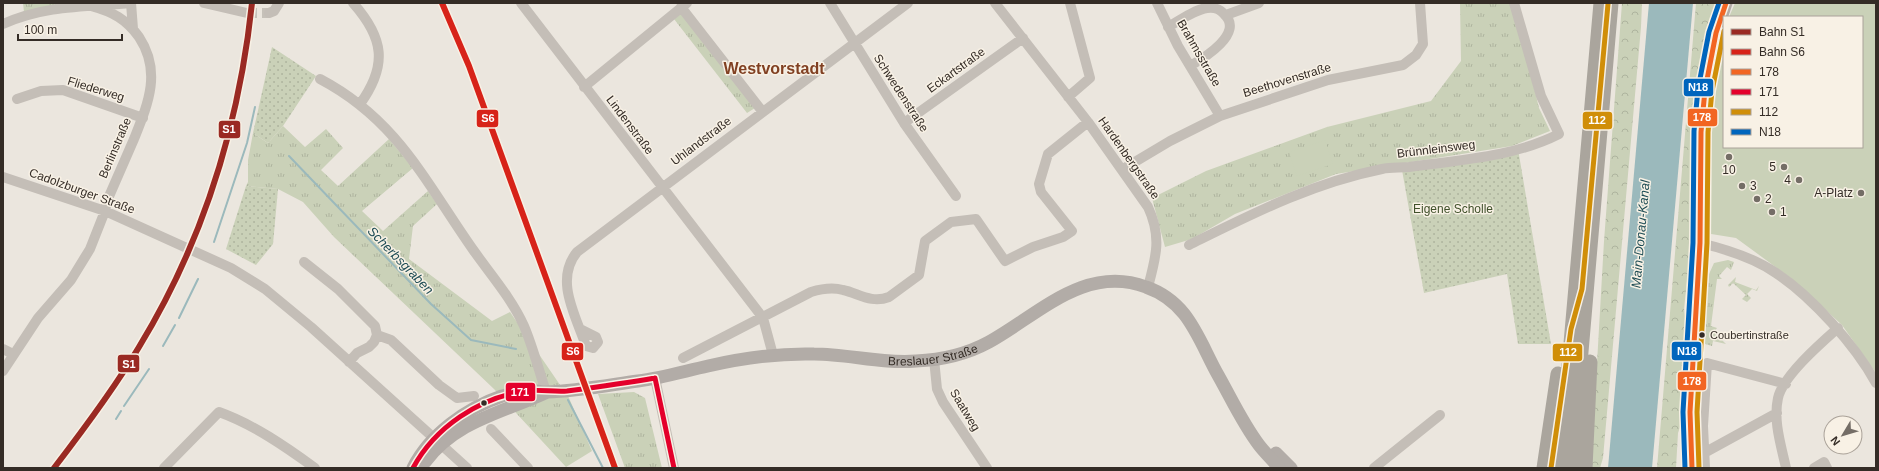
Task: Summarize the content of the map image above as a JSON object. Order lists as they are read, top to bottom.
{
  "streets": {
    "main road": ["Breslauer Straße"],
    "street": [
      "Brahmsstraße",
      "Eckartstraße",
      "Beethovenstraße",
      "Fliederweg",
      "Schwedenstraße",
      "Lindenstraße",
      "Uhlandstraße",
      "Berlinstraße",
      "Brünnleinsweg",
      "Hardenbergstraße",
      "Cadolzburger Straße",
      "Saatweg"
    ]
  },
  "crossings": [
    ["Brahmsstraße", "Beethovenstraße"],
    ["Eckartstraße", "Schwedenstraße"],
    ["Eckartstraße", "Hardenbergstraße"],
    ["Beethovenstraße", "Hardenbergstraße"],
    ["Fliederweg", "Berlinstraße"],
    ["Schwedenstraße", "Uhlandstraße"],
    ["Lindenstraße", "Uhlandstraße"],
    ["Lindenstraße", "Breslauer Straße"],
    ["Berlinstraße", "Cadolzburger Straße"],
    ["Hardenbergstraße", "Breslauer Straße"],
    ["Cadolzburger Straße", "Breslauer Straße"],
    ["Breslauer Straße", "Saatweg"]
  ],
  "districts": ["Westvorstadt"],
  "water": ["Main-Donau-Kanal", "Scherbsgraben"],
  "parks": ["Eigene Scholle"],
  "places": [
    "10",
    "5",
    "4",
    "3",
    "A-Platz",
    "2",
    "1",
    "Coubertinstraße"
  ],
  "lines": [
    "rail line S1",
    "rail line S6",
    "transit line 178",
    "transit line N18",
    "transit line 112",
    "transit line 171"
  ],
  "legend": [
    "Bahn S1",
    "Bahn S6",
    "178",
    "171",
    "112",
    "N18"
  ],
  "scale_bar": "100 m",
  "north": "bottom left"
}
